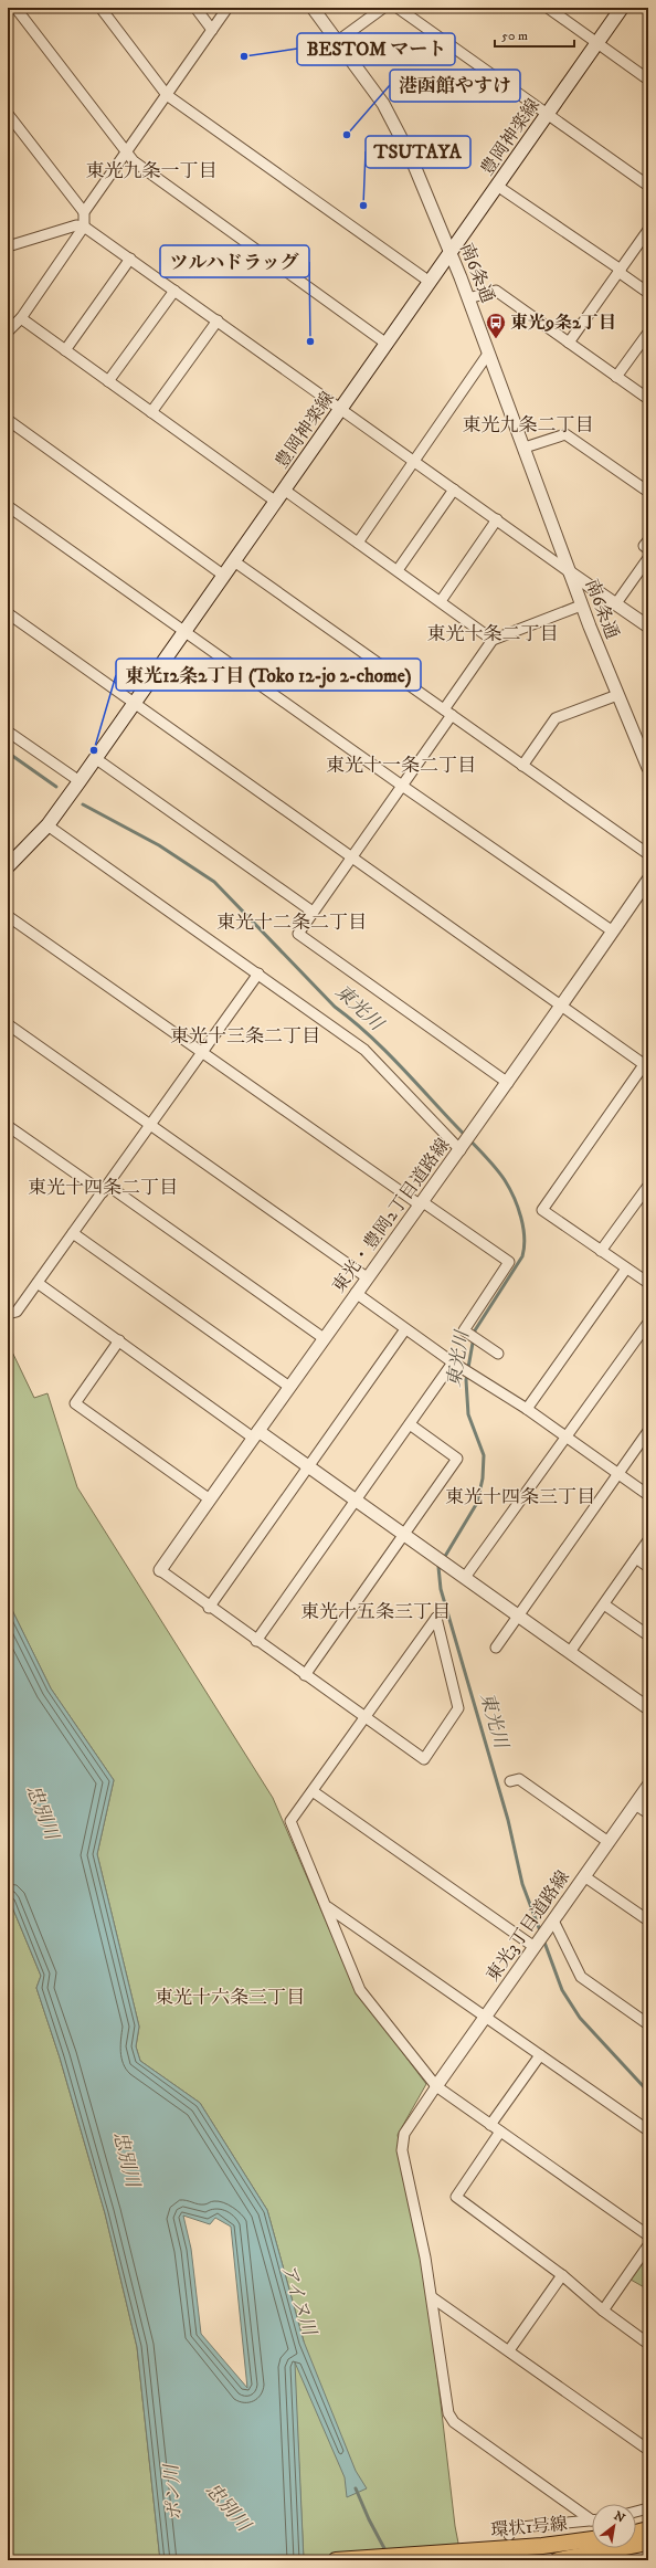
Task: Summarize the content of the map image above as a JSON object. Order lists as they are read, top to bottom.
{
  "streets": {
    "main road": ["豊岡神楽線", "環状1号線"],
    "street": ["南6条通", "東光・豊岡2丁目道路線", "東光3丁目道路線"]
  },
  "crossings": [
    ["豊岡神楽線", "南6条通"]
  ],
  "districts": [
    "東光九条一丁目",
    "東光九条二丁目",
    "東光十条二丁目",
    "東光十一条二丁目",
    "東光十二条二丁目",
    "東光十三条二丁目",
    "東光十四条二丁目",
    "東光十四条三丁目",
    "東光十五条三丁目",
    "東光十六条三丁目"
  ],
  "water": [
    "東光川",
    "忠別川",
    "アイヌ川",
    "ポン川"
  ],
  "places": {
    "other": [
      "BESTOM マート",
      "港函館やすけ",
      "TSUTAYA",
      "ツルハドラッグ",
      "東光12条2丁目 (Toko 12-jo 2-chome)"
    ],
    "bus stop": ["東光9条2丁目"]
  },
  "scale_bar": "50 m",
  "north": "top right"
}
